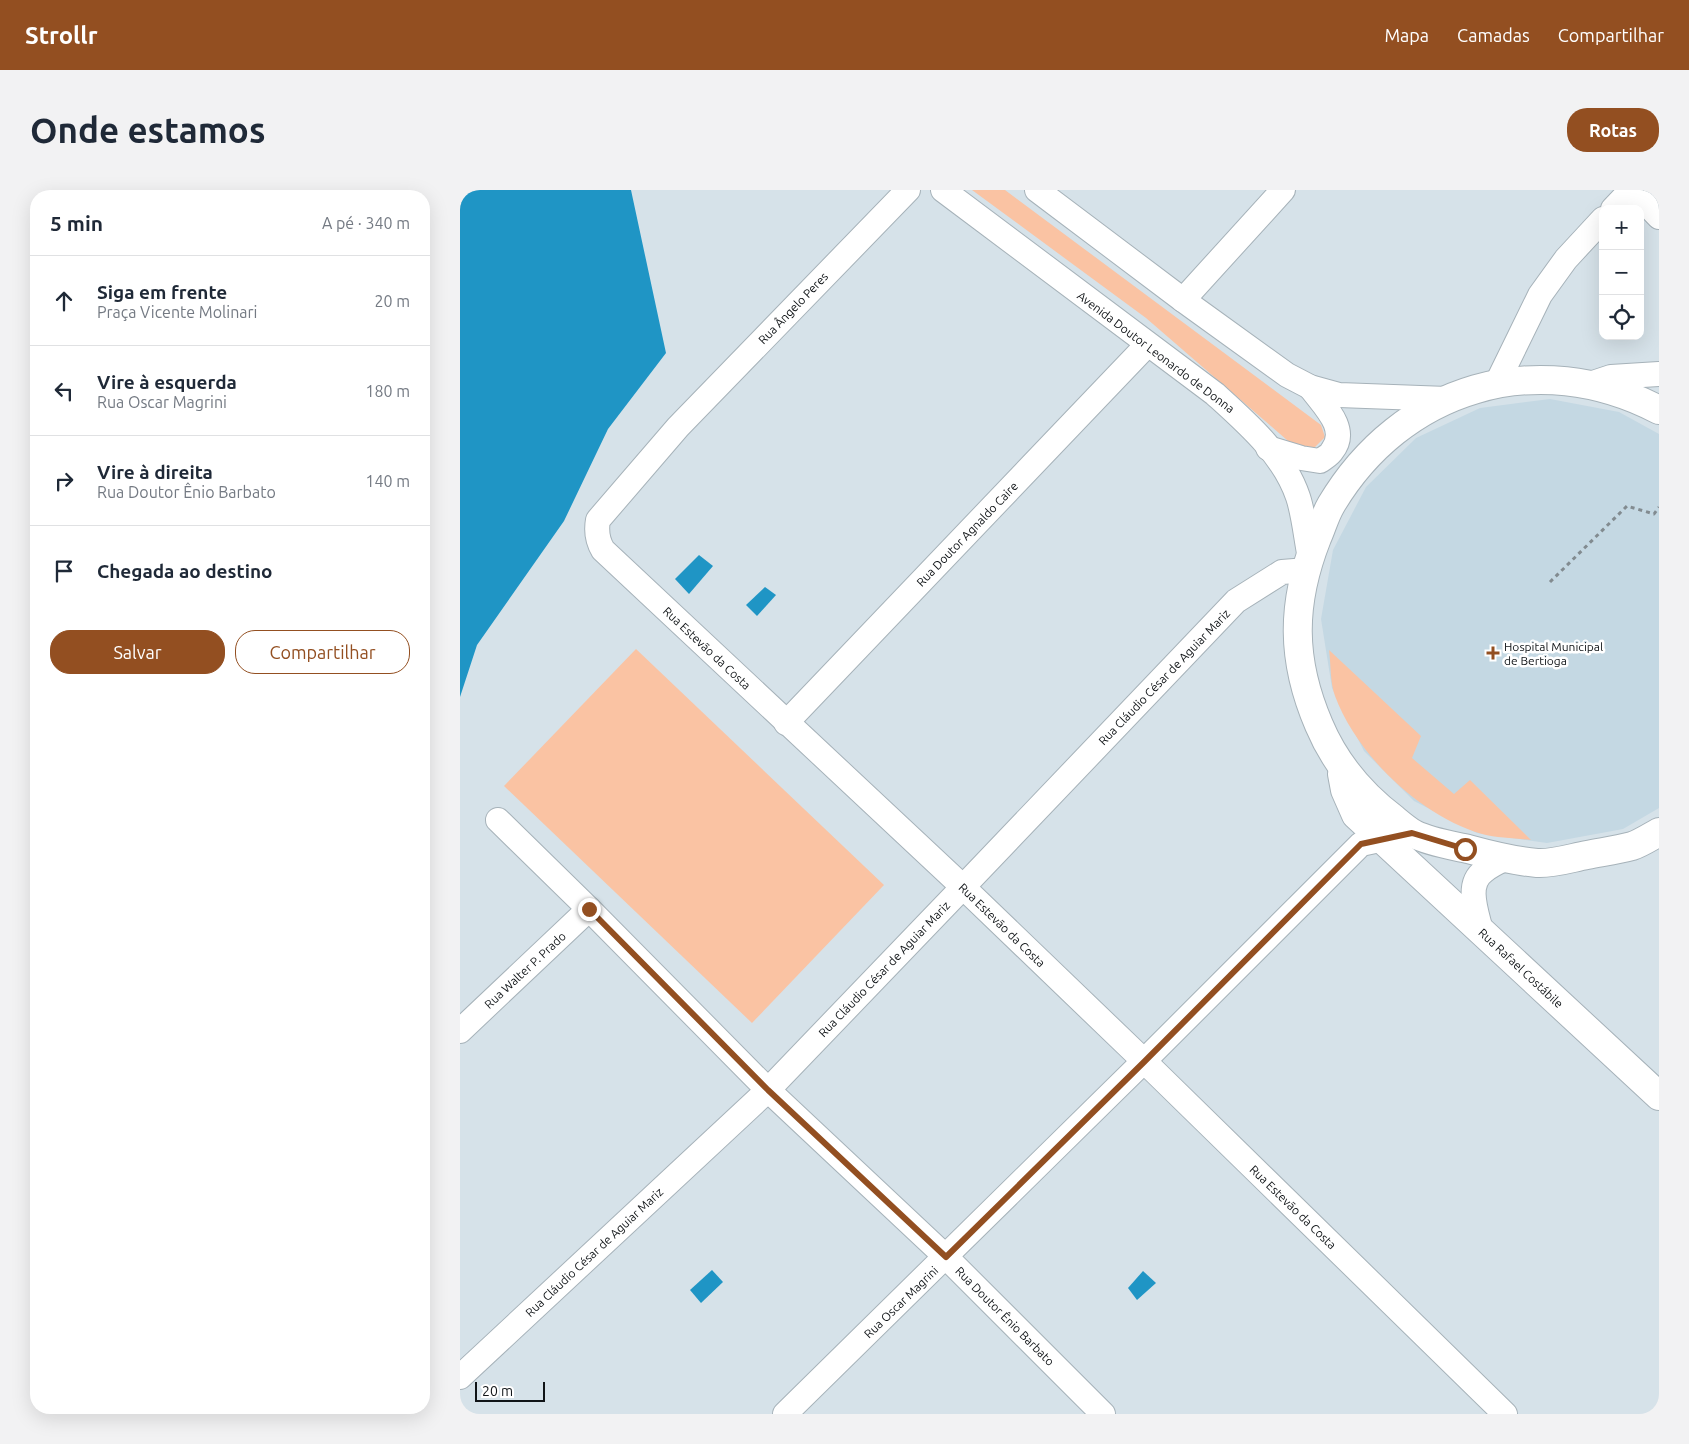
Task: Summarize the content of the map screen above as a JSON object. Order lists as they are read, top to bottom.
{
  "streets": {
    "street": [
      "Rua Ângelo Peres",
      "Avenida Doutor Leonardo de Donna",
      "Rua Doutor Agnaldo Caire",
      "Rua Estevão da Costa",
      "Rua Cláudio César de Aguiar Mariz",
      "Rua Rafael Costábile",
      "Rua Walter P. Prado",
      "Rua Oscar Magrini",
      "Rua Doutor Ênio Barbato"
    ]
  },
  "crossings": [
    ["Rua Ângelo Peres", "Rua Estevão da Costa"],
    ["Avenida Doutor Leonardo de Donna", "Rua Doutor Agnaldo Caire"],
    ["Avenida Doutor Leonardo de Donna", "Rua Cláudio César de Aguiar Mariz"],
    ["Rua Doutor Agnaldo Caire", "Rua Estevão da Costa"],
    ["Rua Estevão da Costa", "Rua Cláudio César de Aguiar Mariz"],
    ["Rua Estevão da Costa", "Rua Oscar Magrini"],
    ["Rua Cláudio César de Aguiar Mariz", "Rua Doutor Ênio Barbato"],
    ["Rua Rafael Costábile", "Rua Oscar Magrini"],
    ["Rua Walter P. Prado", "Rua Doutor Ênio Barbato"],
    ["Rua Oscar Magrini", "Rua Doutor Ênio Barbato"]
  ],
  "places": {
    "health": ["Hospital Municipal de Bertioga"]
  },
  "scale_bar": "20 m",
  "page": {
    "header": "Strollr",
    "nav": ["Mapa", "Camadas", "Compartilhar"],
    "buttons": [
      "Rotas",
      ["Salvar", "Compartilhar"]
    ],
    "title": "Onde estamos",
    "heading": ["5 min", "A pé · 340 m"],
    "map_buttons": ["+", "−"],
    "list": [
      ["Siga em frente", "Praça Vicente Molinari", "20 m"],
      ["Vire à esquerda", "Rua Oscar Magrini", "180 m"],
      ["Vire à direita", "Rua Doutor Ênio Barbato", "140 m"],
      "Chegada ao destino"
    ],
    "scale": "20 m"
  }
}
